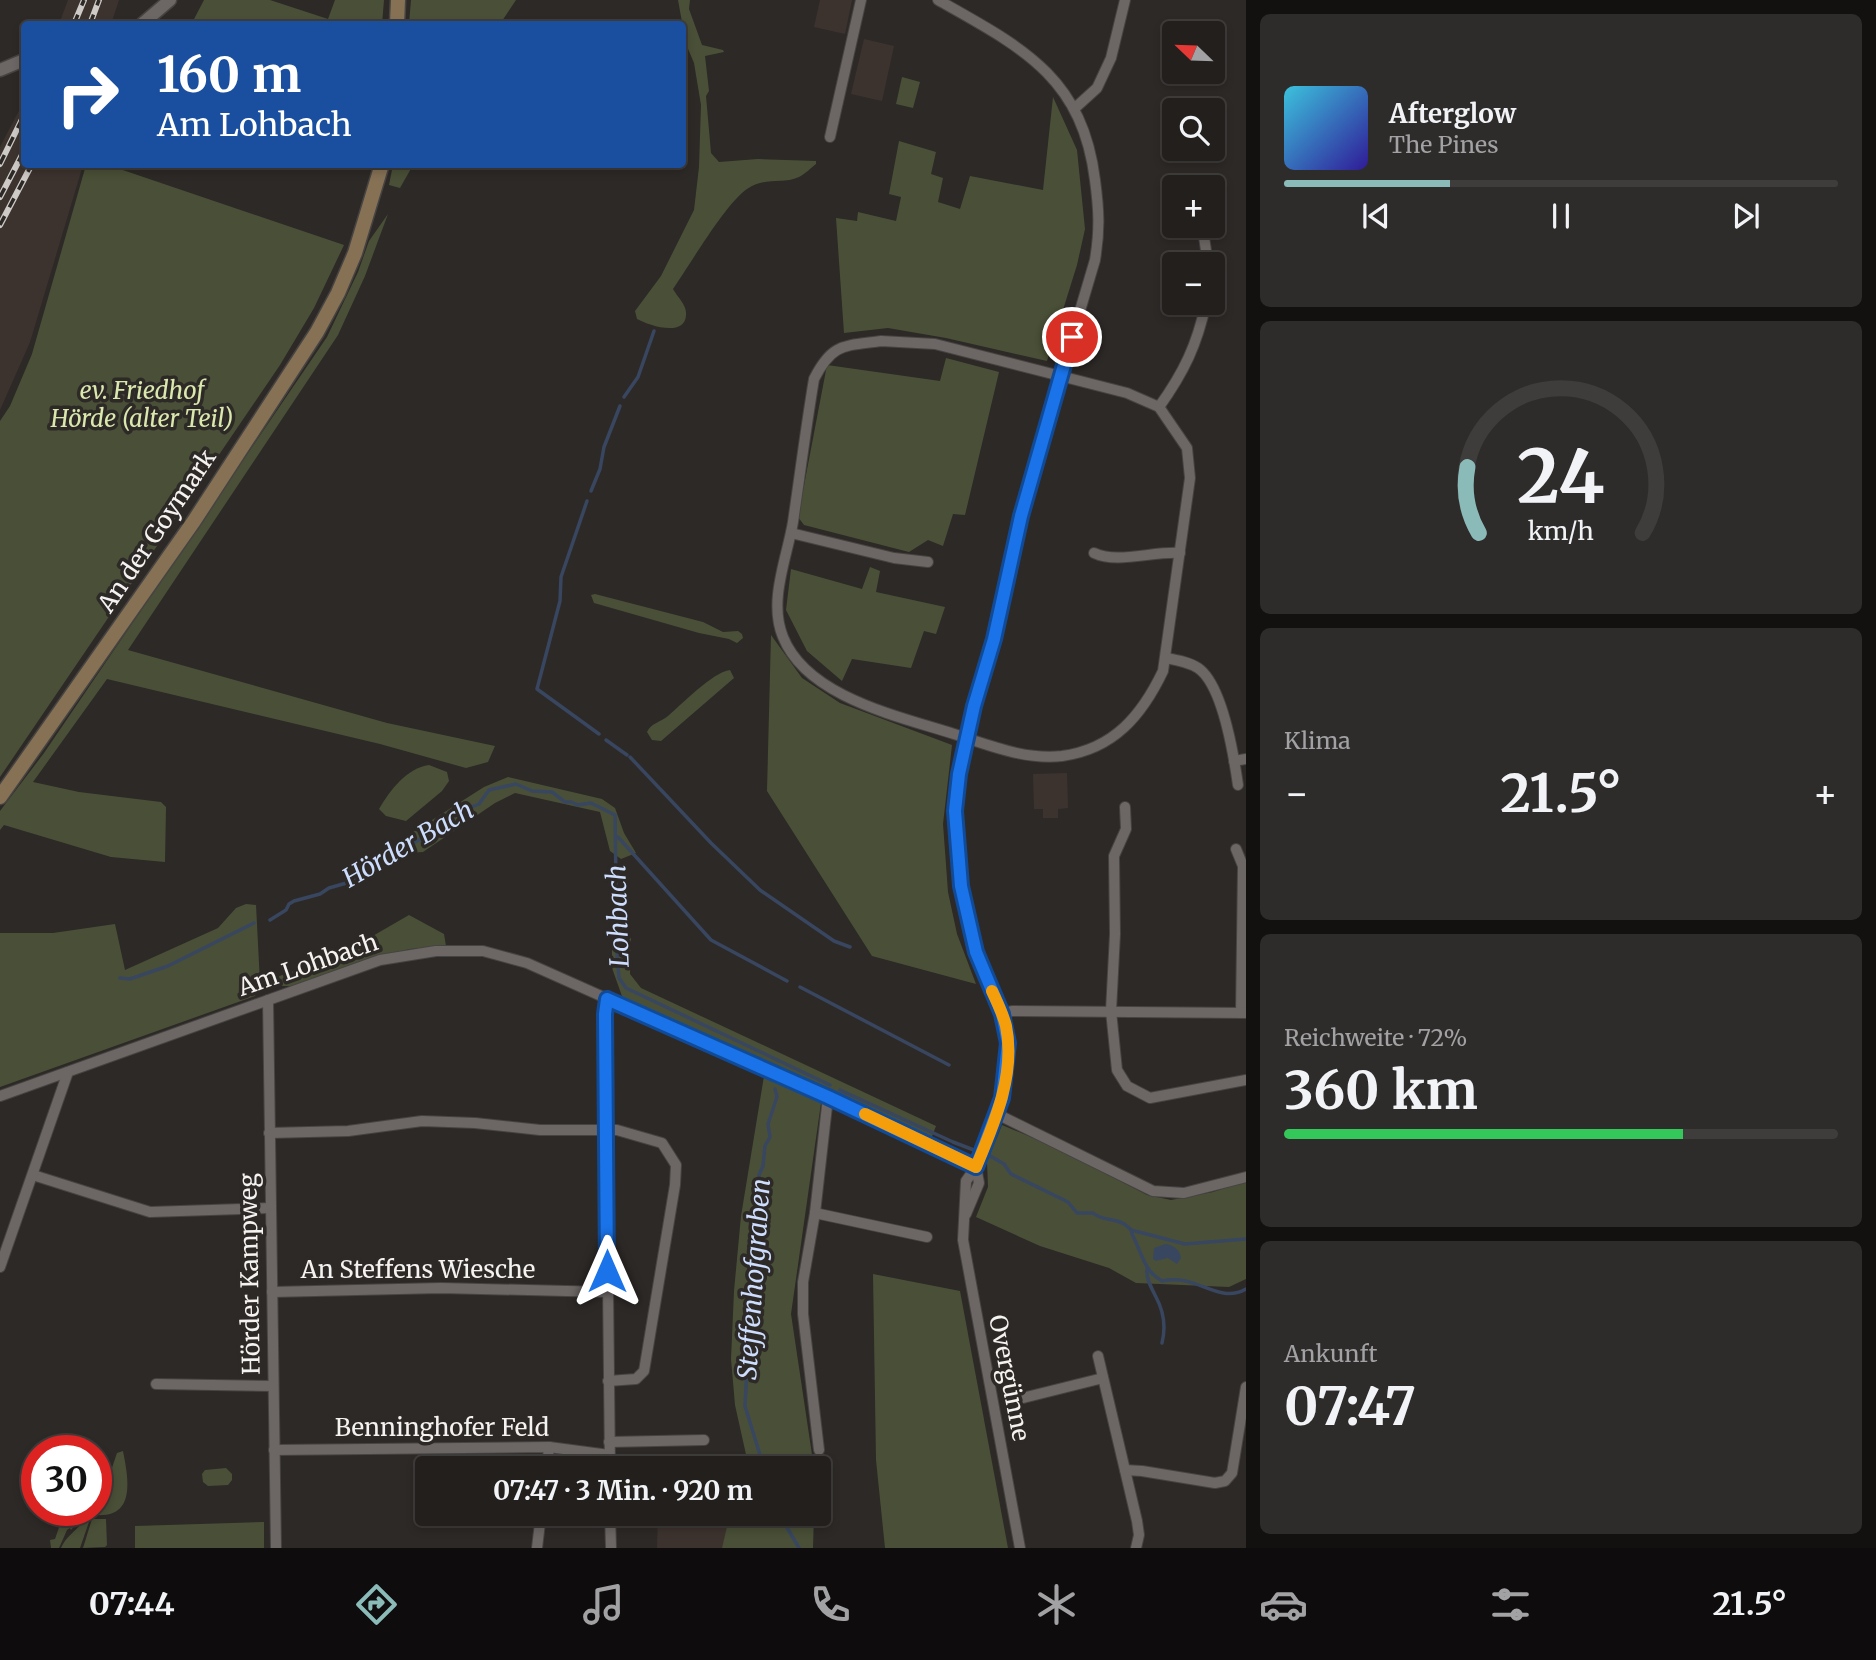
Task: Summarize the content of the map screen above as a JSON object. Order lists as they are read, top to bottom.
{
  "streets": {
    "main road": ["An der Goymark"],
    "street": [
      "Am Lohbach",
      "An Steffens Wiesche",
      "Hörder Kampweg",
      "Overgünne",
      "Benninghofer Feld"
    ]
  },
  "crossings": [
    ["Am Lohbach", "Hörder Kampweg"],
    ["Am Lohbach", "Overgünne"],
    ["An Steffens Wiesche", "Hörder Kampweg"],
    ["Hörder Kampweg", "Benninghofer Feld"]
  ],
  "water": ["Hörder Bach", "Lohbach", "Steffenhofgraben"],
  "parks": ["ev. Friedhof Hörde (alter Teil)"],
  "north": "top left",
  "page": {
    "map_buttons": ["+", "−"],
    "turn": ["160 m", "Am Lohbach"],
    "song": ["Afterglow", "The Pines"],
    "tile": [
      "Klima",
      ["Reichweite · 72%", "360 km"],
      ["Ankunft", "07:47"]
    ],
    "heat": ["−", "21.5°", "+"],
    "limit": "30",
    "trip": "07:47 · 3 Min. · 920 m",
    "tabs": ["07:44", "21.5°"],
    "gauge": ["24", "km/h"]
  }
}
